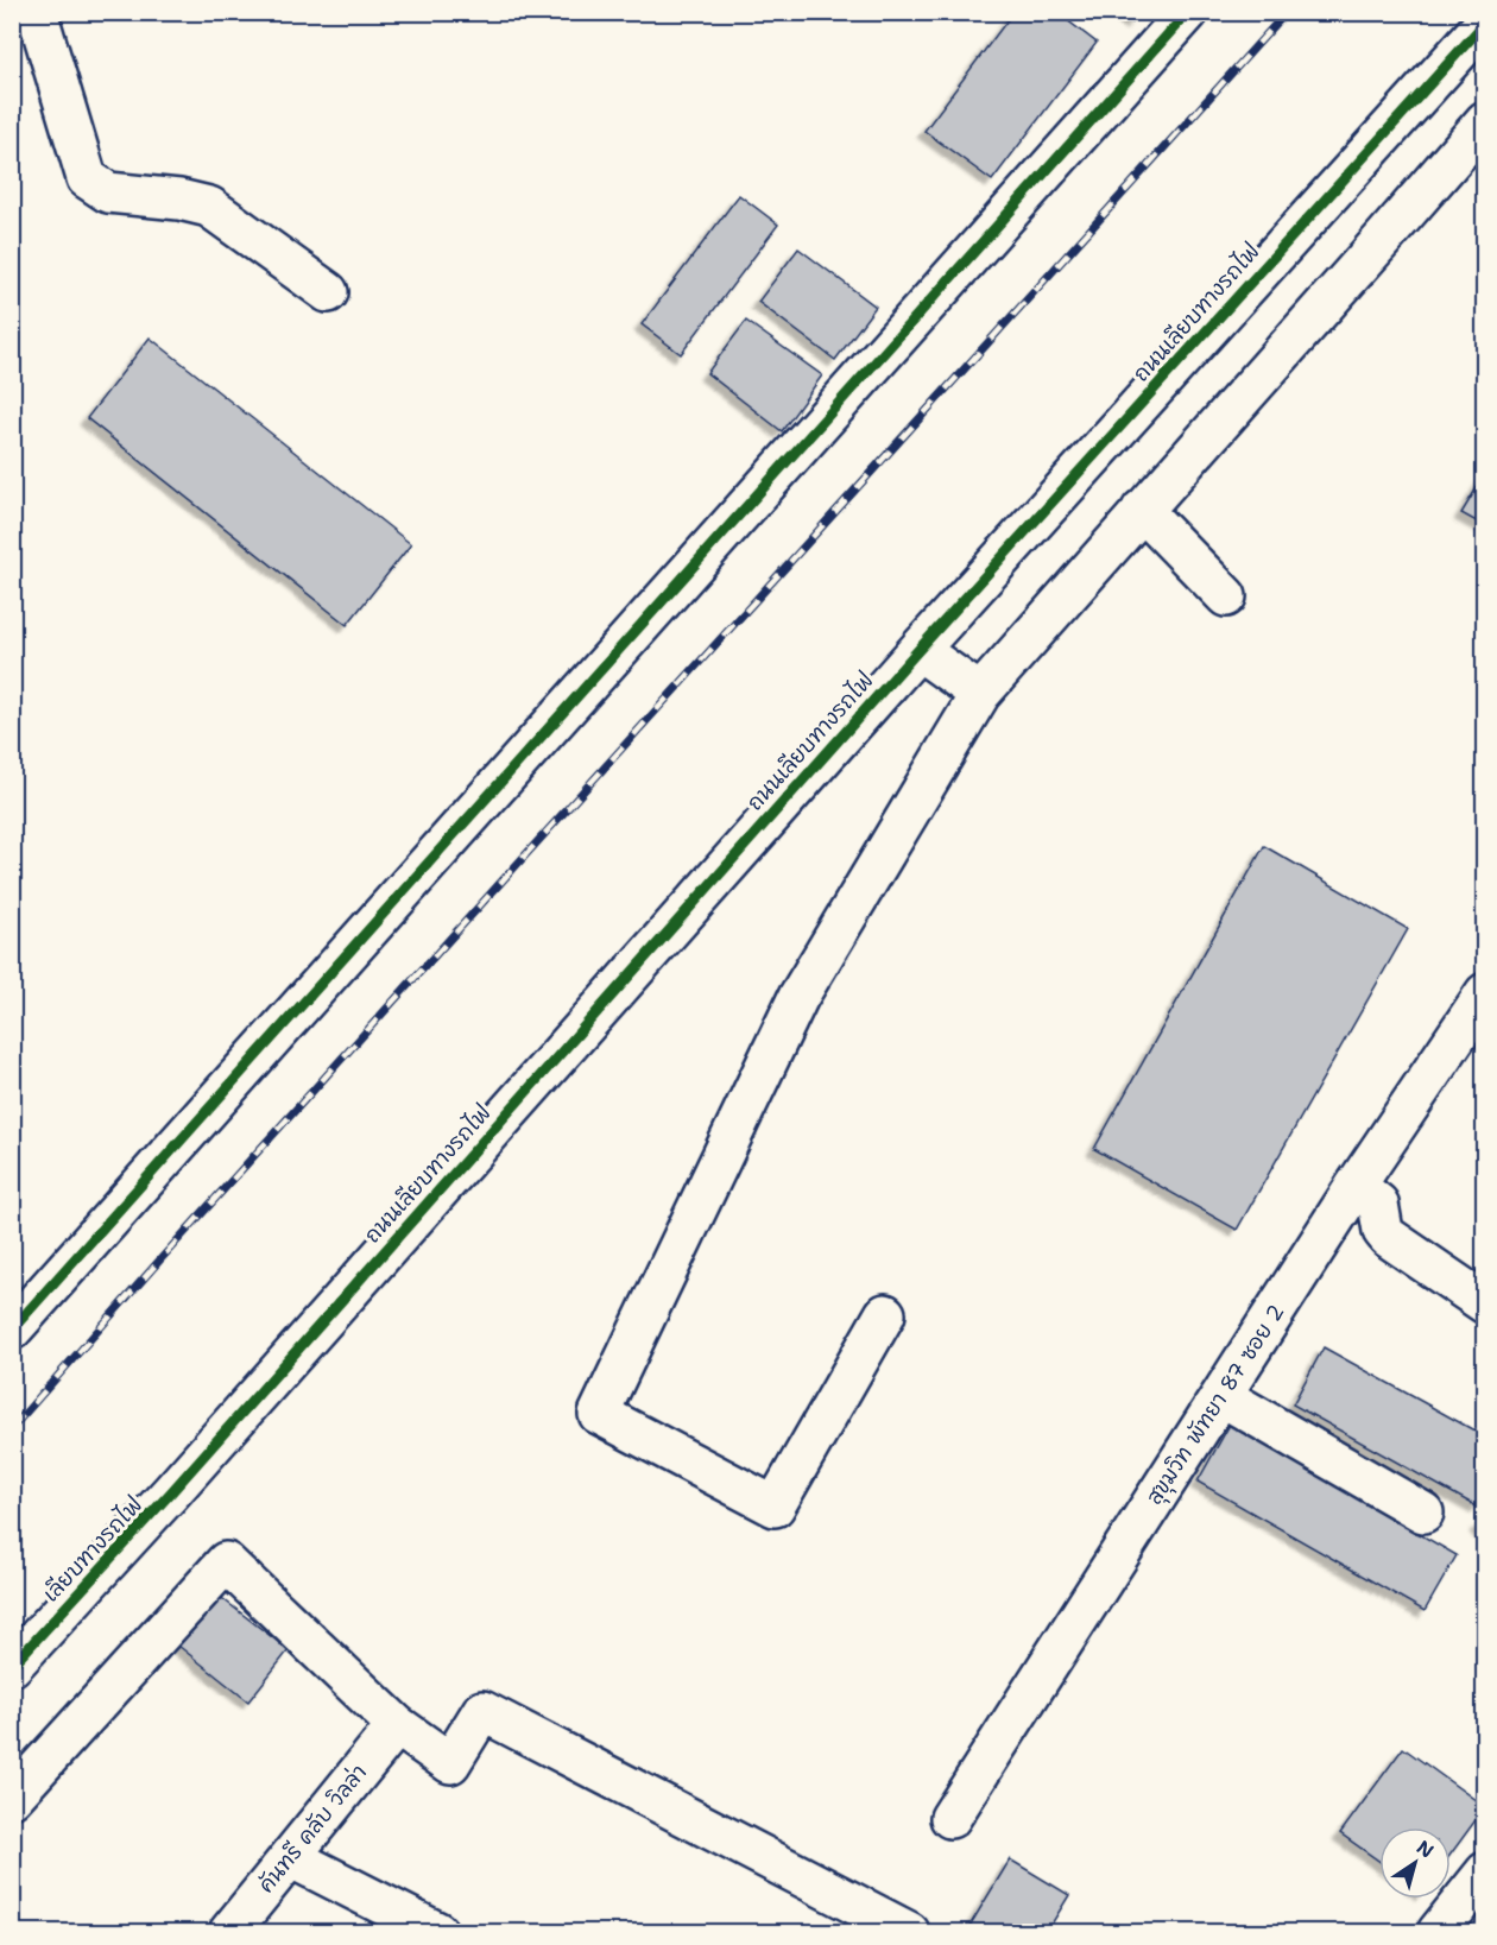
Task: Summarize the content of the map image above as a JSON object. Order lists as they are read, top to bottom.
{
  "streets": {
    "street": [
      "ถนนเลียบทางรถไฟ",
      "สุขุมวิท พัทยา 87 ซอย 2",
      "เลียบทางรถไฟ",
      "คันทรี คลับ วิลล่า"
    ]
  },
  "crossings": [
    ["ถนนเลียบทางรถไฟ", "เลียบทางรถไฟ"]
  ],
  "north": "top right"
}
